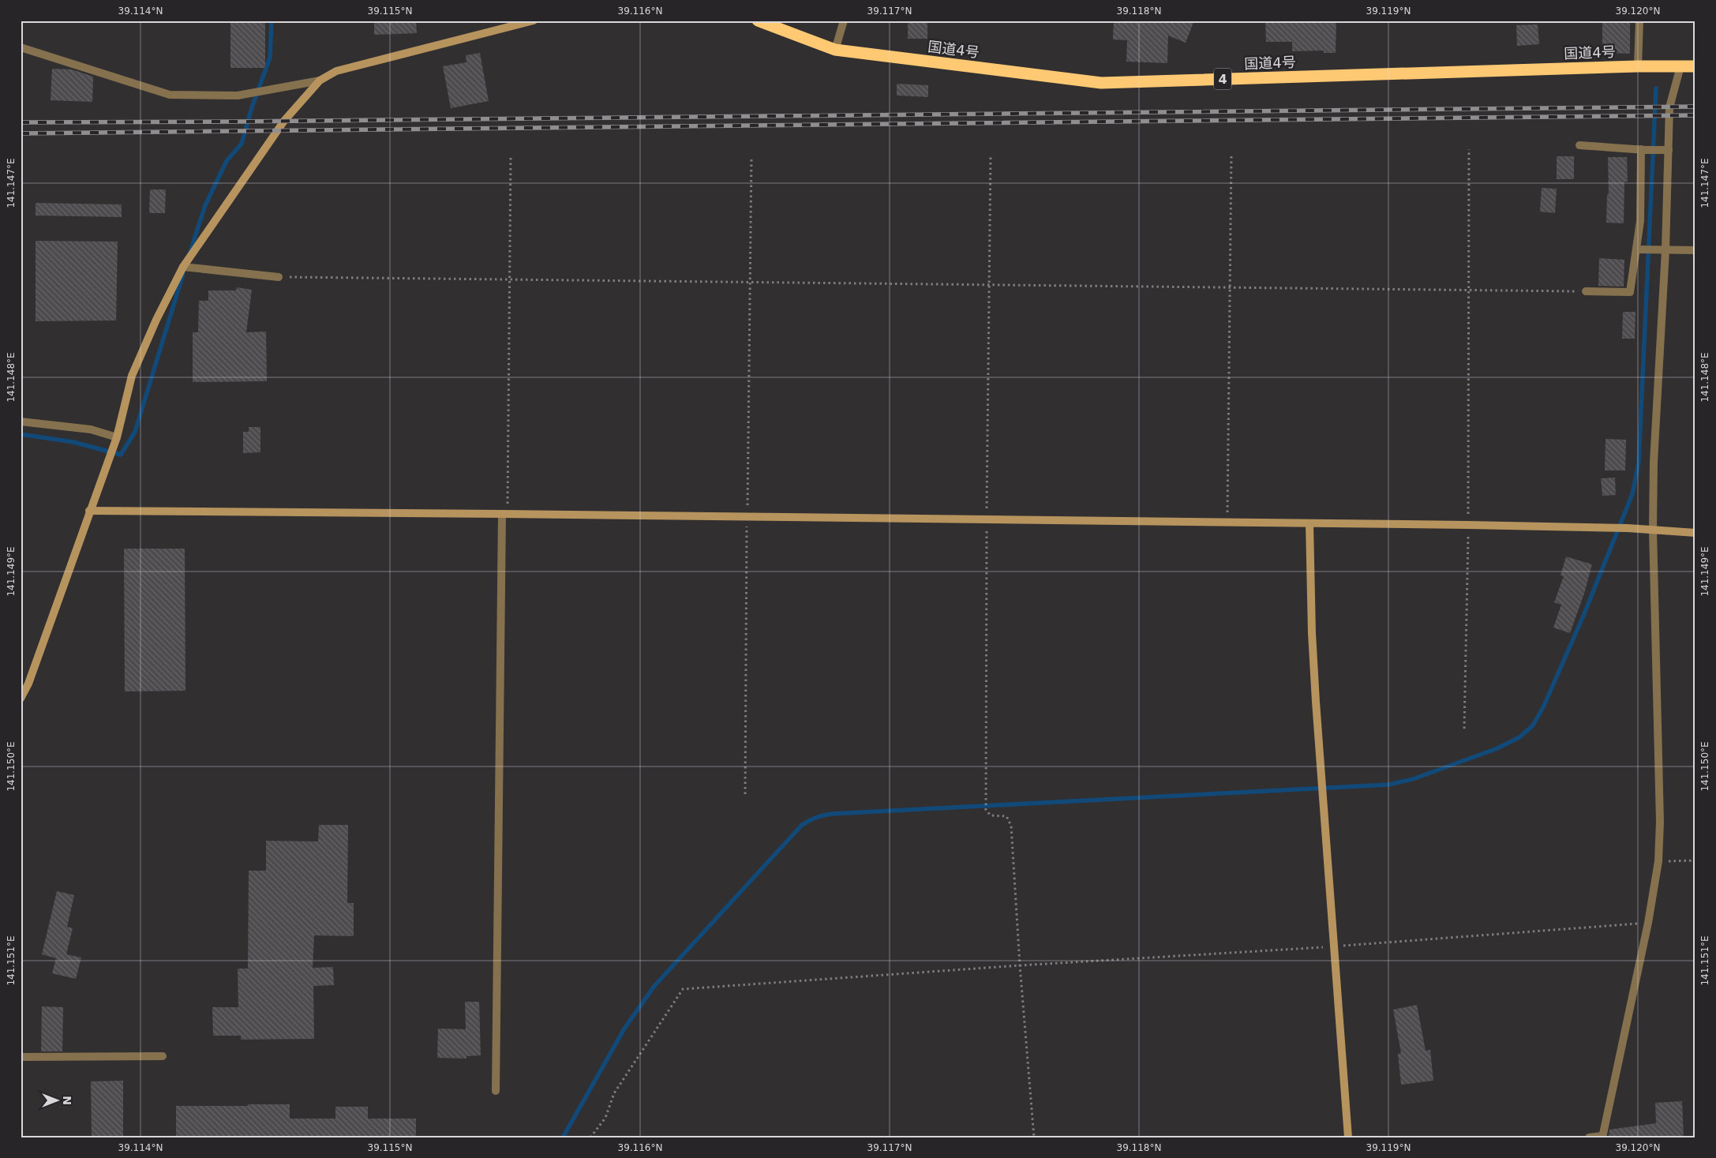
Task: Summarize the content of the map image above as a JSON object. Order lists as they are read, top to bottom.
{
  "streets": {
    "highway": ["国道4号", "4"]
  },
  "north": "right",
  "coordinates": [
    "39.114°N",
    "39.115°N",
    "39.116°N",
    "39.117°N",
    "39.118°N",
    "39.119°N",
    "39.120°N",
    "141.147°E",
    "141.148°E",
    "141.149°E",
    "141.150°E",
    "141.151°E"
  ]
}
